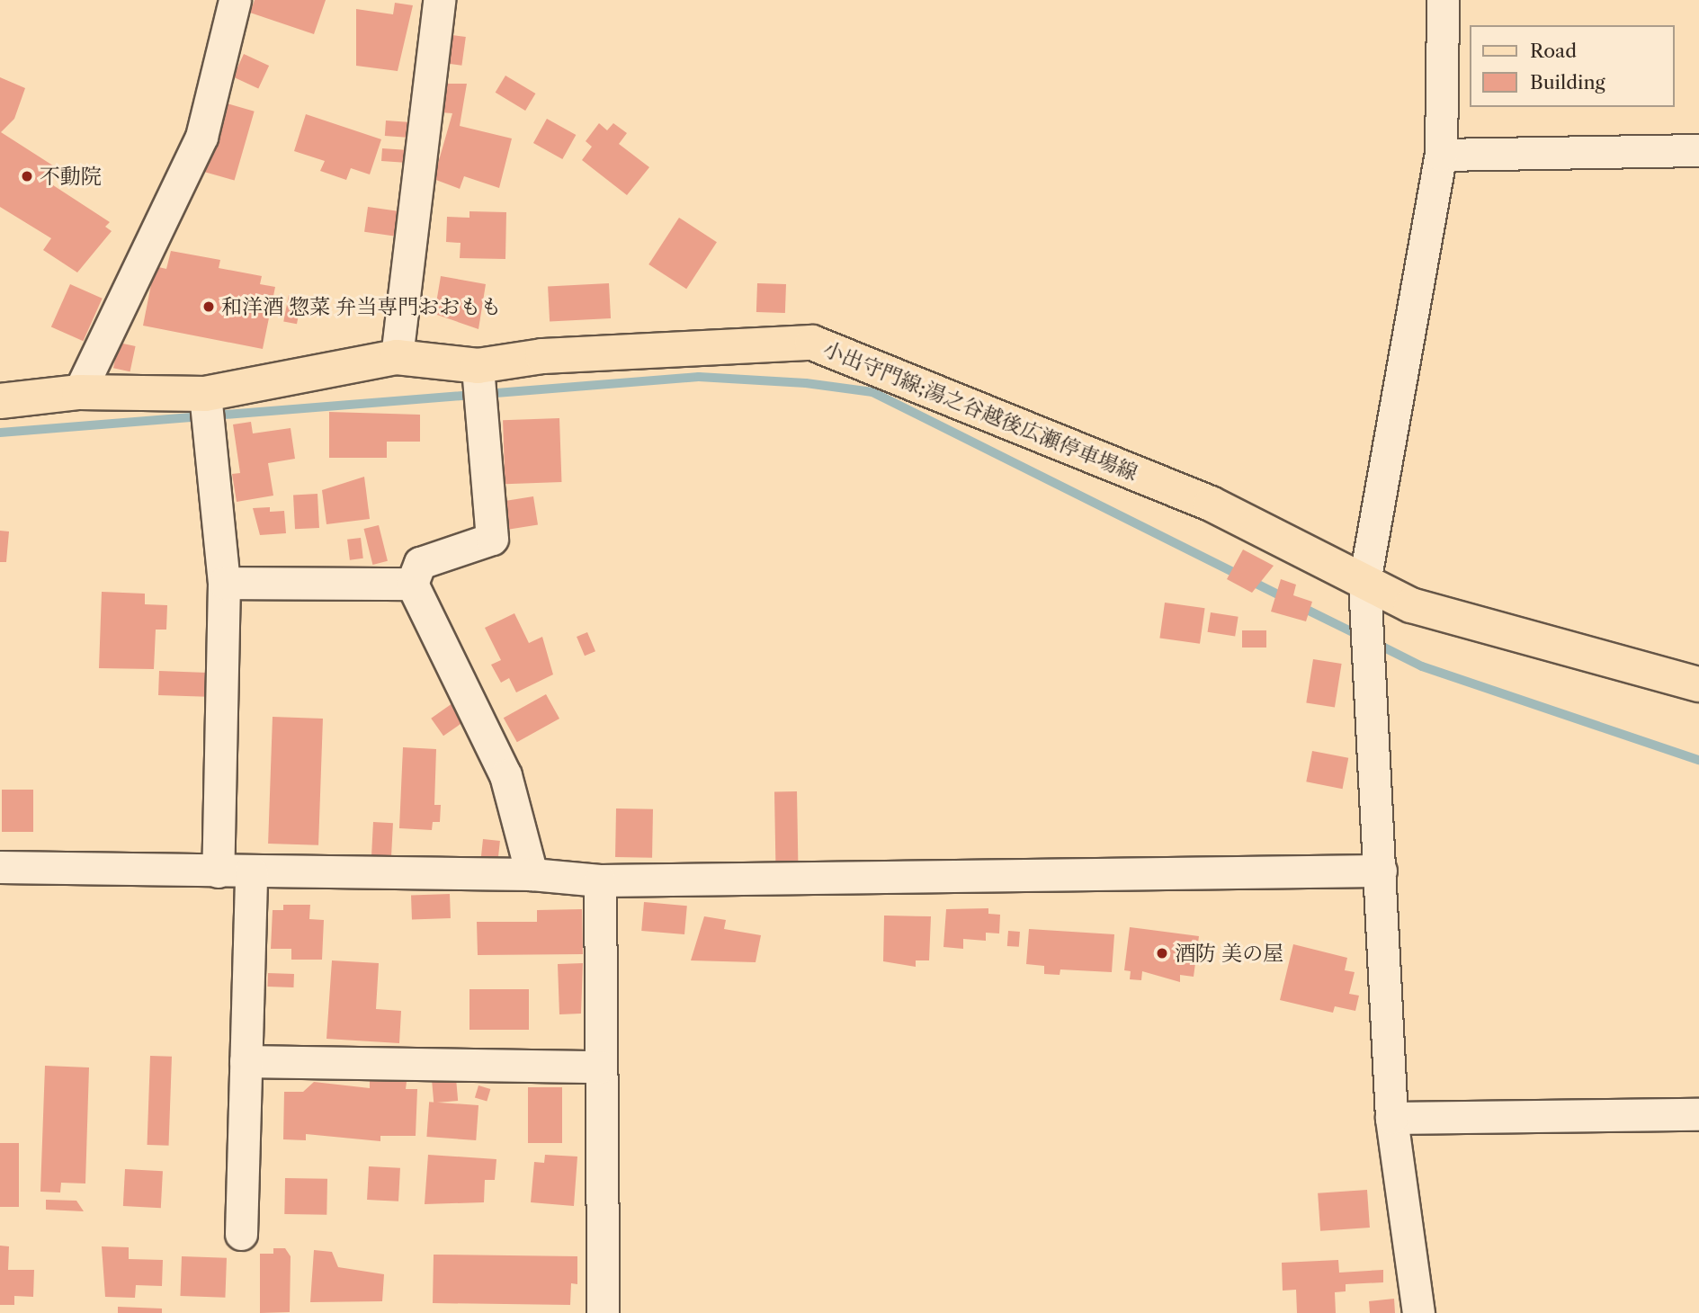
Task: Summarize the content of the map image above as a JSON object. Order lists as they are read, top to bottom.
{
  "streets": {
    "main road": ["小出守門線;湯之谷越後広瀬停車場線"]
  },
  "places": ["不動院", "和洋酒 惣菜 弁当専門おおもも", "酒防 美の屋"],
  "legend": ["Road", "Building"]
}
